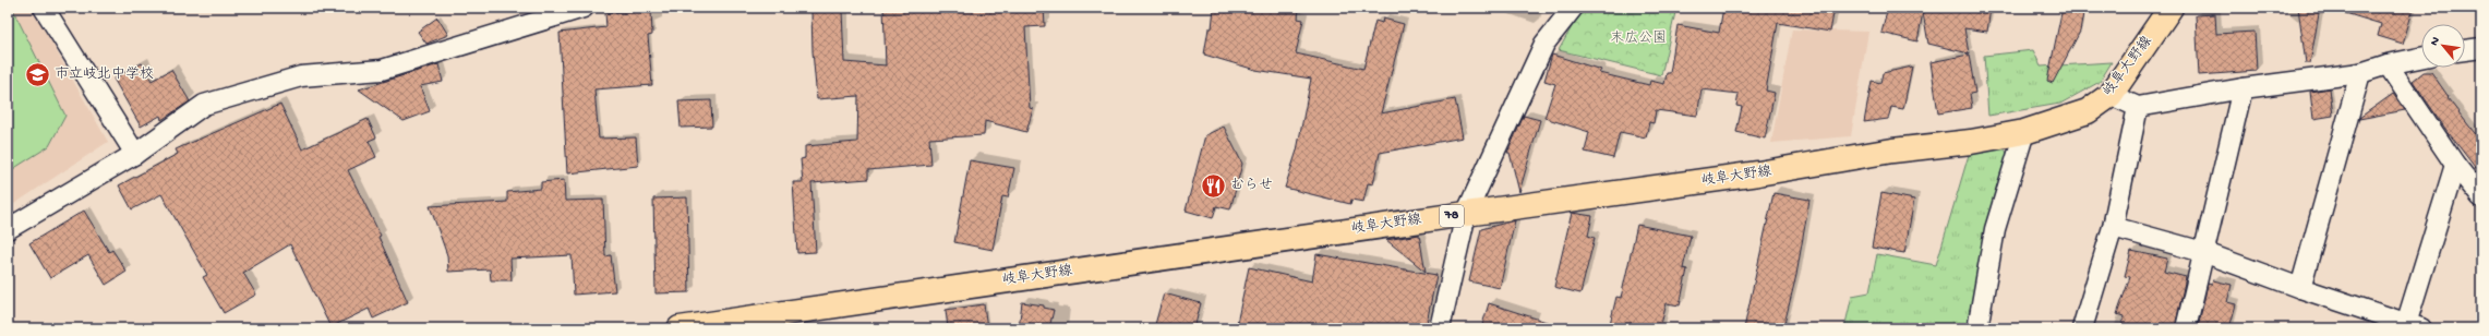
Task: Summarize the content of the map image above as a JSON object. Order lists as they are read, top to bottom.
{
  "streets": {
    "main road": ["岐阜大野線", "78"]
  },
  "parks": ["末広公園"],
  "places": {
    "school or university": ["市立岐北中学校"],
    "restaurant": ["むらせ"]
  },
  "north": "top left"
}
